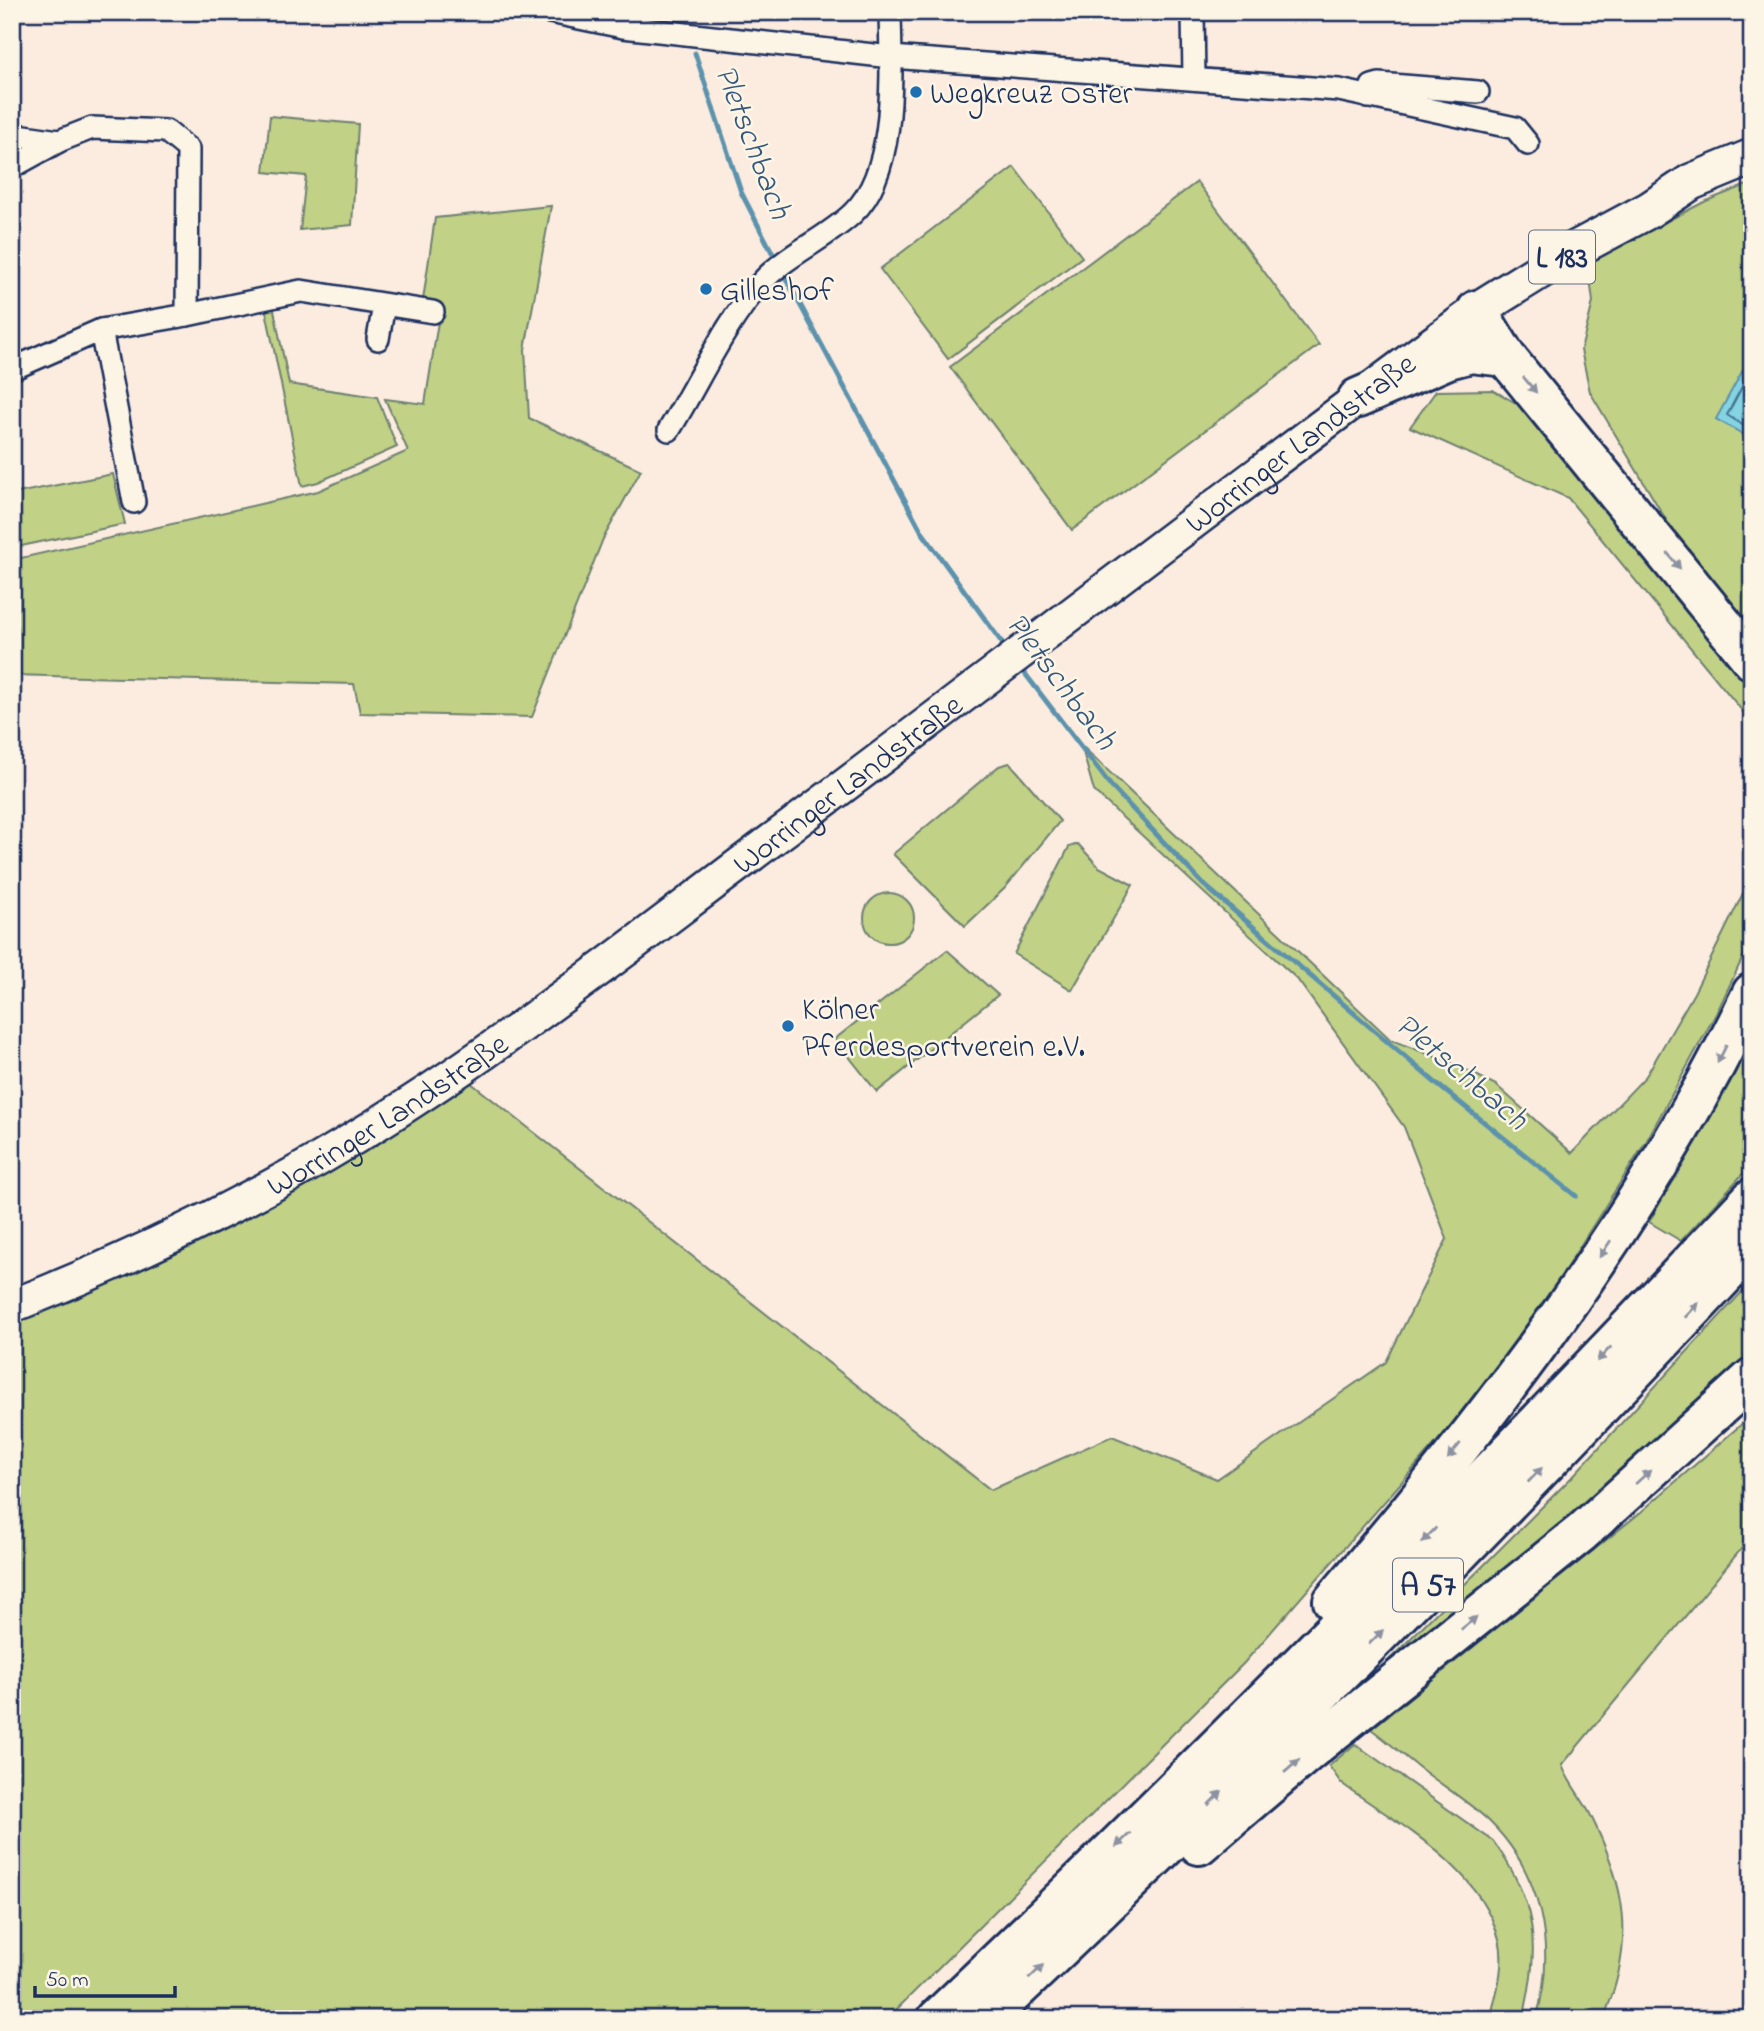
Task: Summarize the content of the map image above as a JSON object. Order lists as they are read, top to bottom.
{
  "streets": {
    "highway": ["A 57"],
    "main road": ["L 183", "Worringer Landstraße"]
  },
  "water": ["Pletschbach"],
  "places": ["Wegkreuz Oster", "Gilleshof", "Kölner Pferdesportverein e.V."],
  "scale_bar": "50 m"
}
